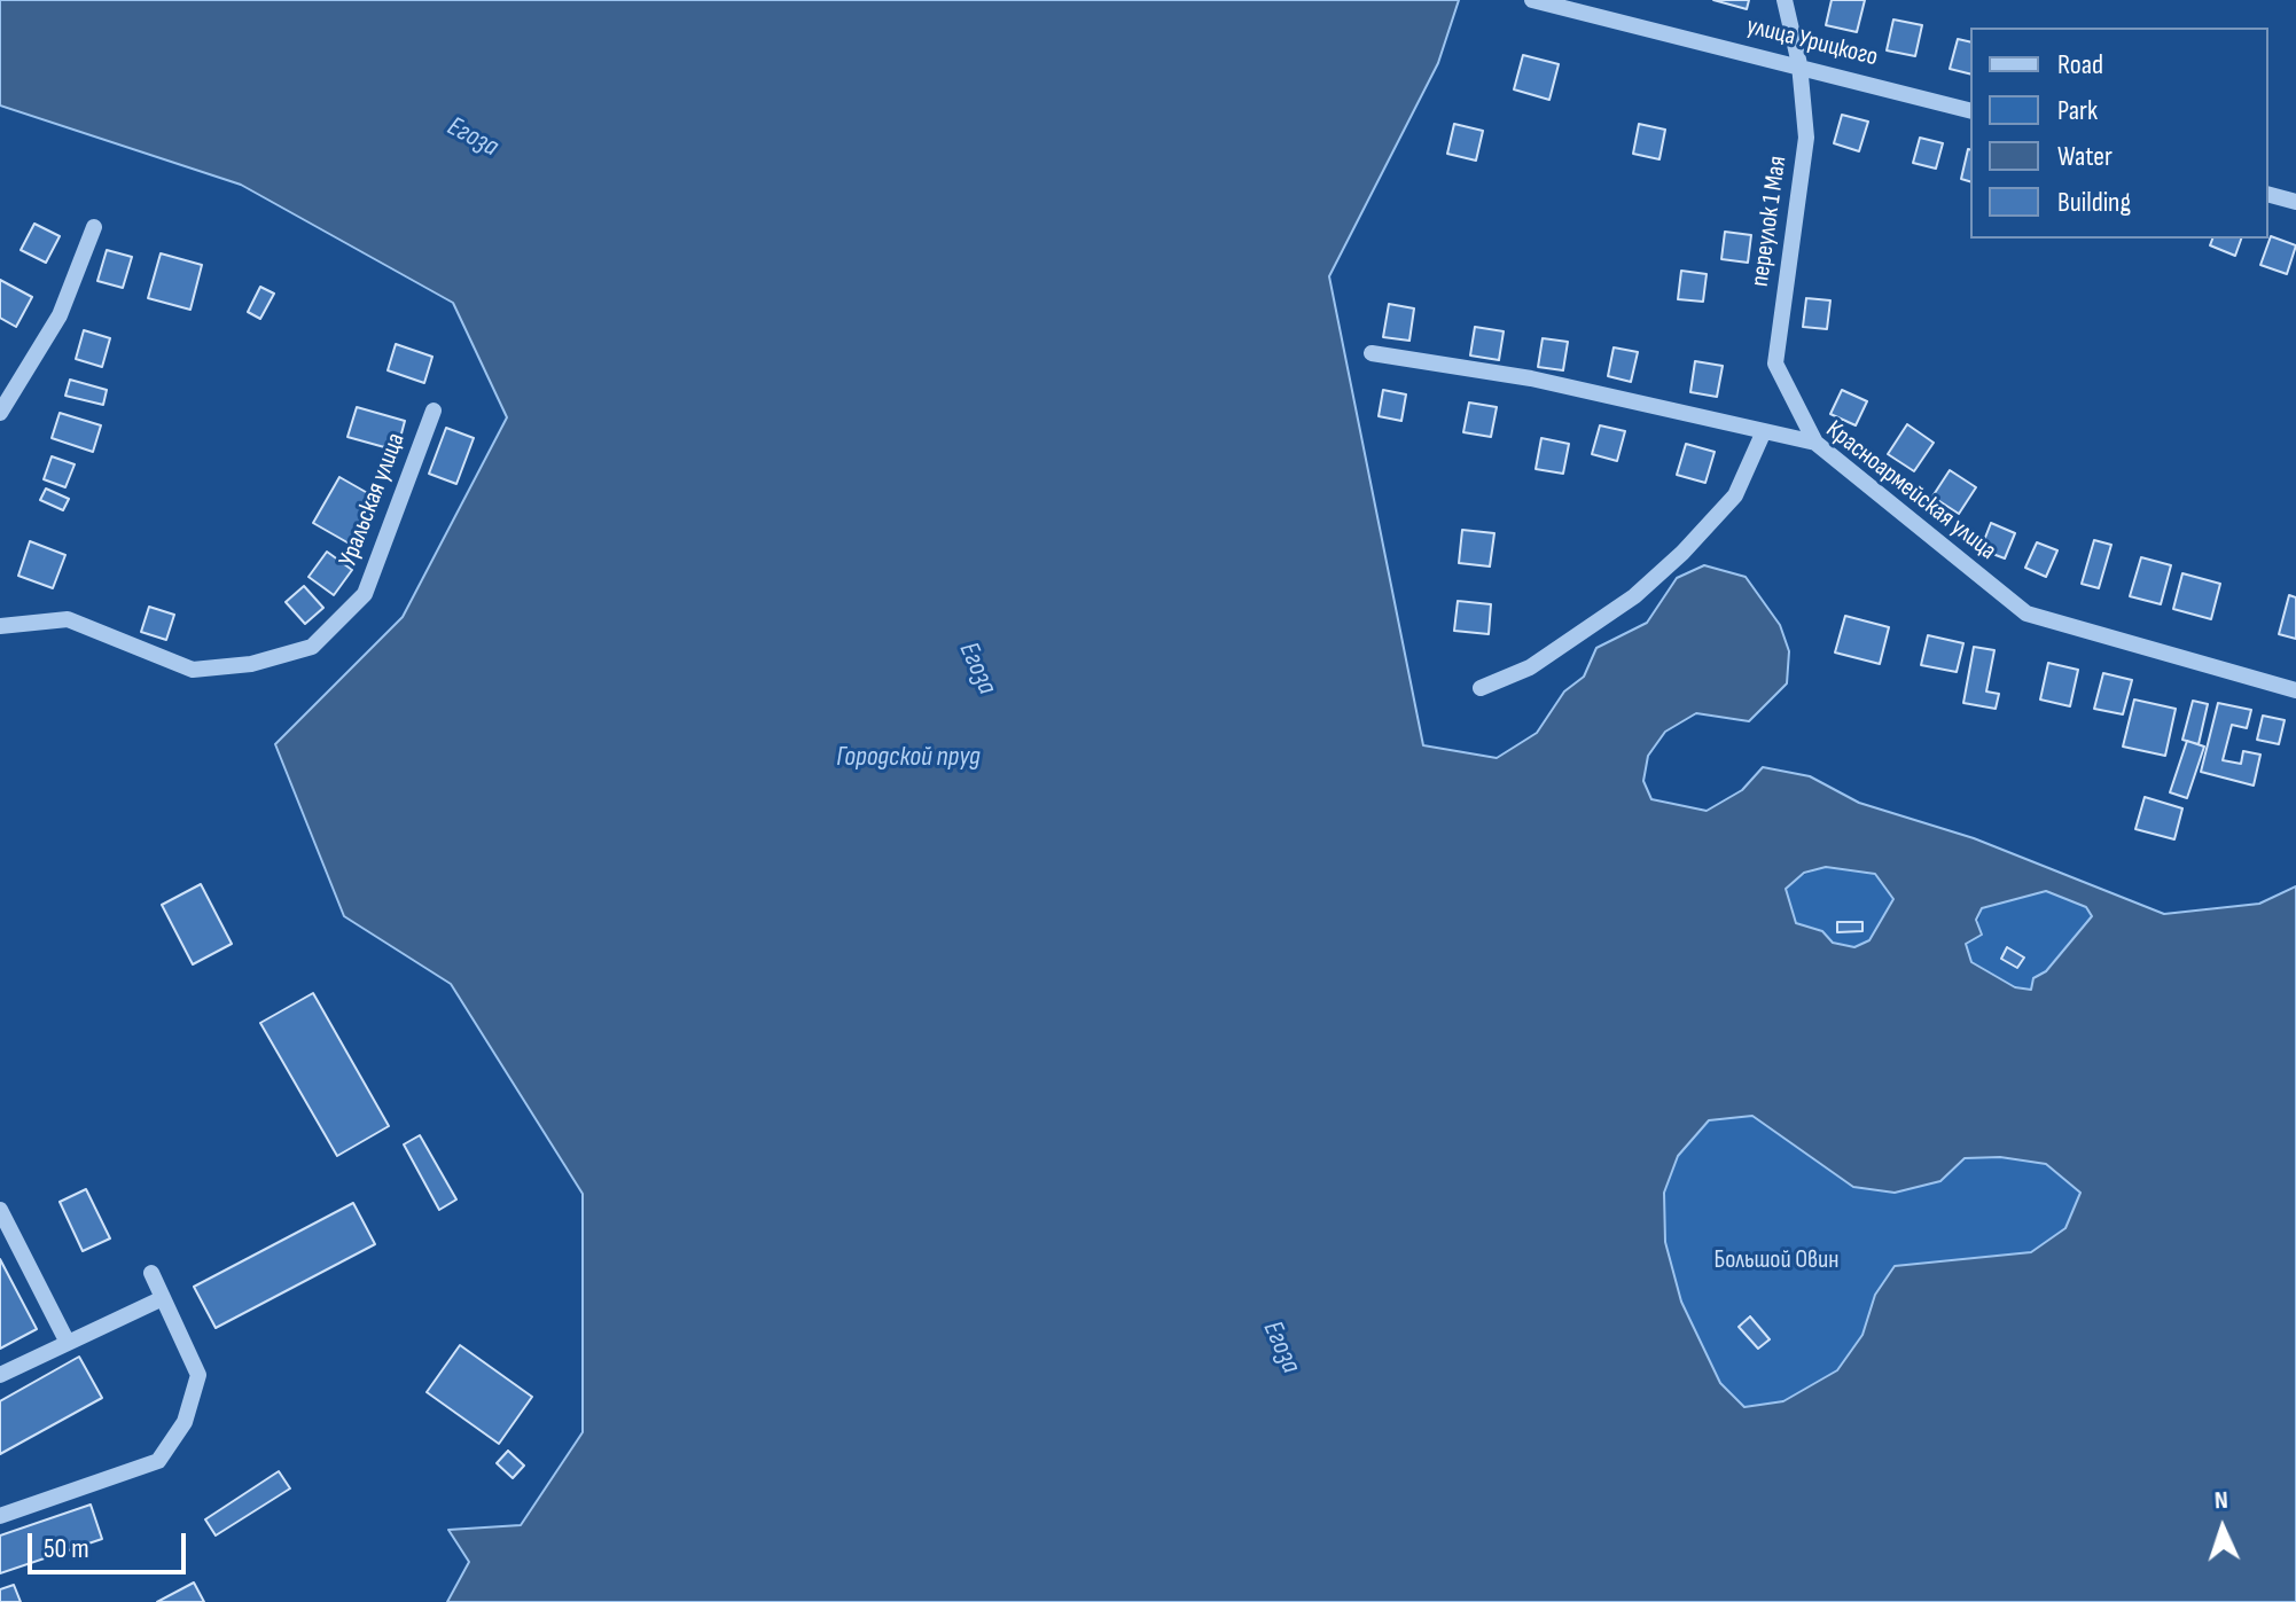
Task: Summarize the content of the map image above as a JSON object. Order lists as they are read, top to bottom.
{
  "streets": {
    "street": [
      "улица Урицкого",
      "переулок 1 Мая",
      "Красноармейская улица",
      "Уральская улица"
    ]
  },
  "crossings": [
    ["улица Урицкого", "переулок 1 Мая"],
    ["переулок 1 Мая", "Красноармейская улица"]
  ],
  "water": ["Егоза", "Городской пруд"],
  "parks": ["Большой Овин"],
  "legend": [
    "Road",
    "Park",
    "Water",
    "Building"
  ],
  "scale_bar": "50 m",
  "north": "top"
}
